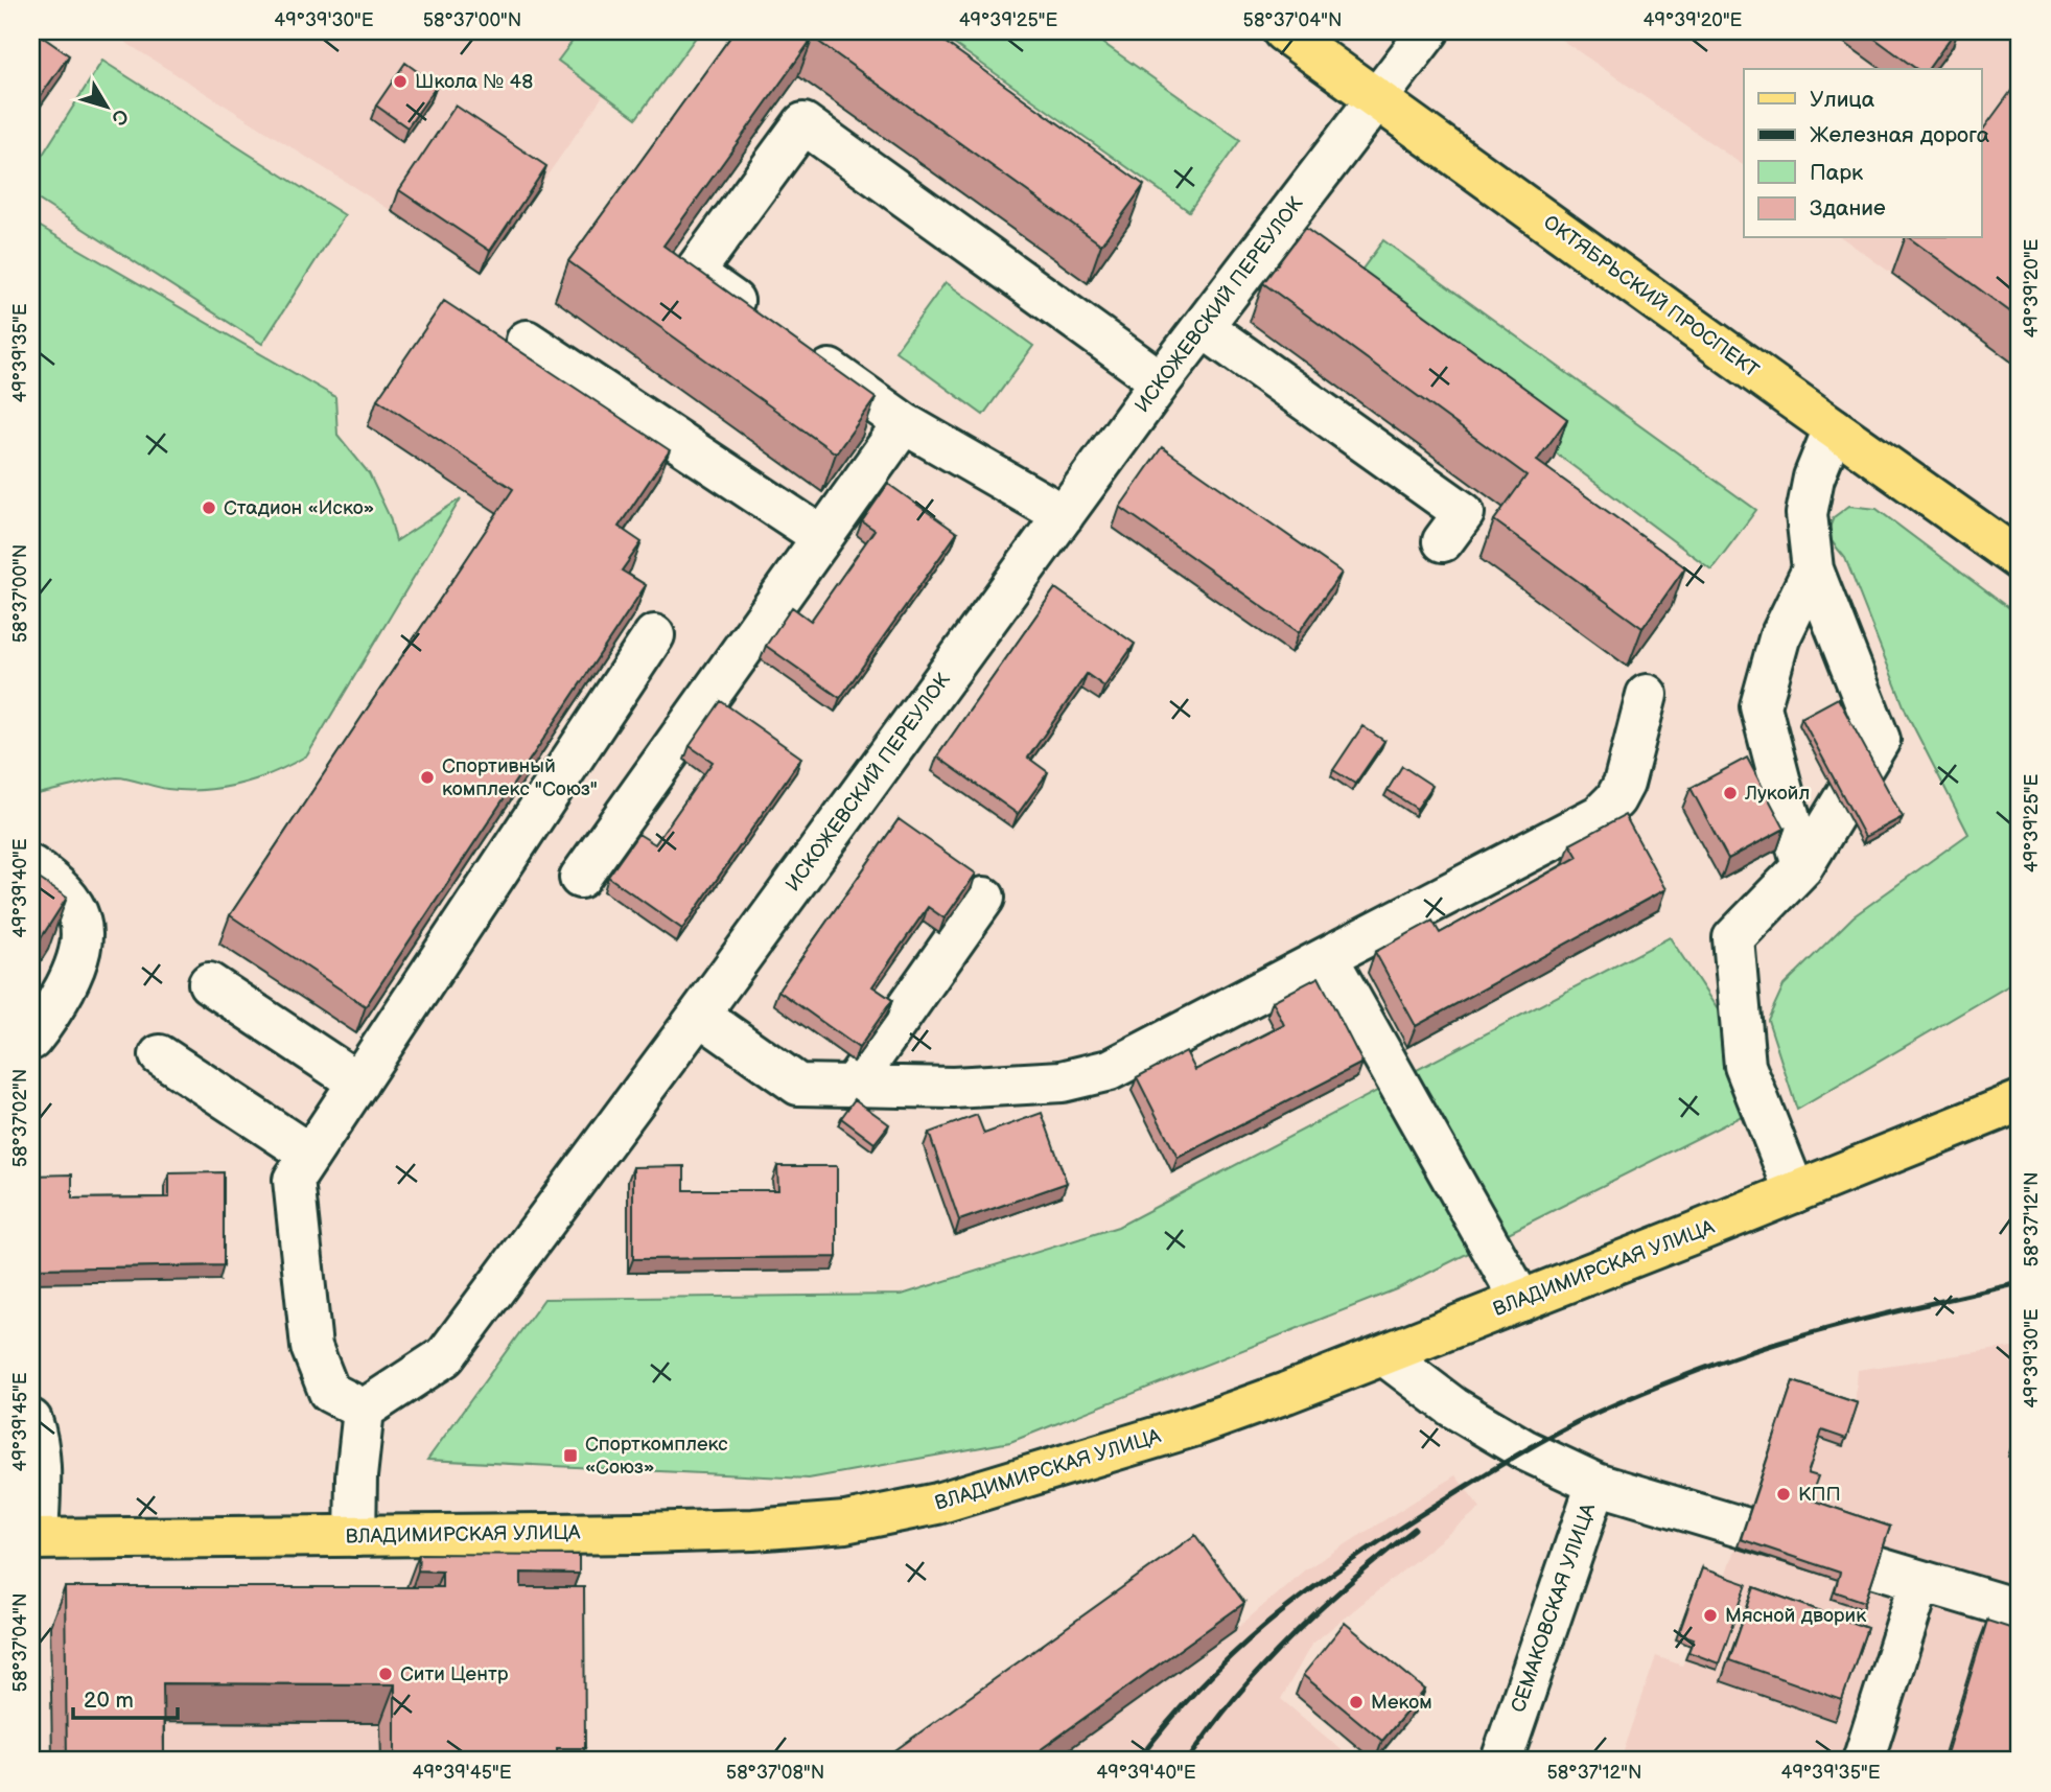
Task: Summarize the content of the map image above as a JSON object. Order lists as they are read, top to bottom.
{
  "streets": {
    "main road": ["ОКТЯБРЬСКИЙ ПРОСПЕКТ", "ВЛАДИМИРСКАЯ УЛИЦА"],
    "street": ["ИСКОЖЕВСКИЙ ПЕРЕУЛОК", "СЕМАКОВСКАЯ УЛИЦА"]
  },
  "crossings": [
    ["ОКТЯБРЬСКИЙ ПРОСПЕКТ", "ИСКОЖЕВСКИЙ ПЕРЕУЛОК"],
    ["ВЛАДИМИРСКАЯ УЛИЦА", "СЕМАКОВСКАЯ УЛИЦА"]
  ],
  "places": {
    "other": [
      "Школа № 48",
      "Стадион «Иско»",
      "Спортивный комплекс \"Союз\"",
      "Лукойл",
      "КПП",
      "Мясной дворик",
      "Сити Центр",
      "Меком"
    ],
    "transit": ["Спорткомплекс «Союз»"]
  },
  "legend": [
    "Улица",
    "Железная дорога",
    "Парк",
    "Здание"
  ],
  "scale_bar": "20 m",
  "north": "bottom right",
  "coordinates": [
    "49°39'30\"E",
    "58°37'00\"N",
    "49°39'25\"E",
    "58°37'04\"N",
    "49°39'20\"E",
    "49°39'35\"E",
    "49°39'40\"E",
    "58°37'02\"N",
    "58°37'12\"N",
    "49°39'45\"E",
    "58°37'08\"N"
  ]
}
